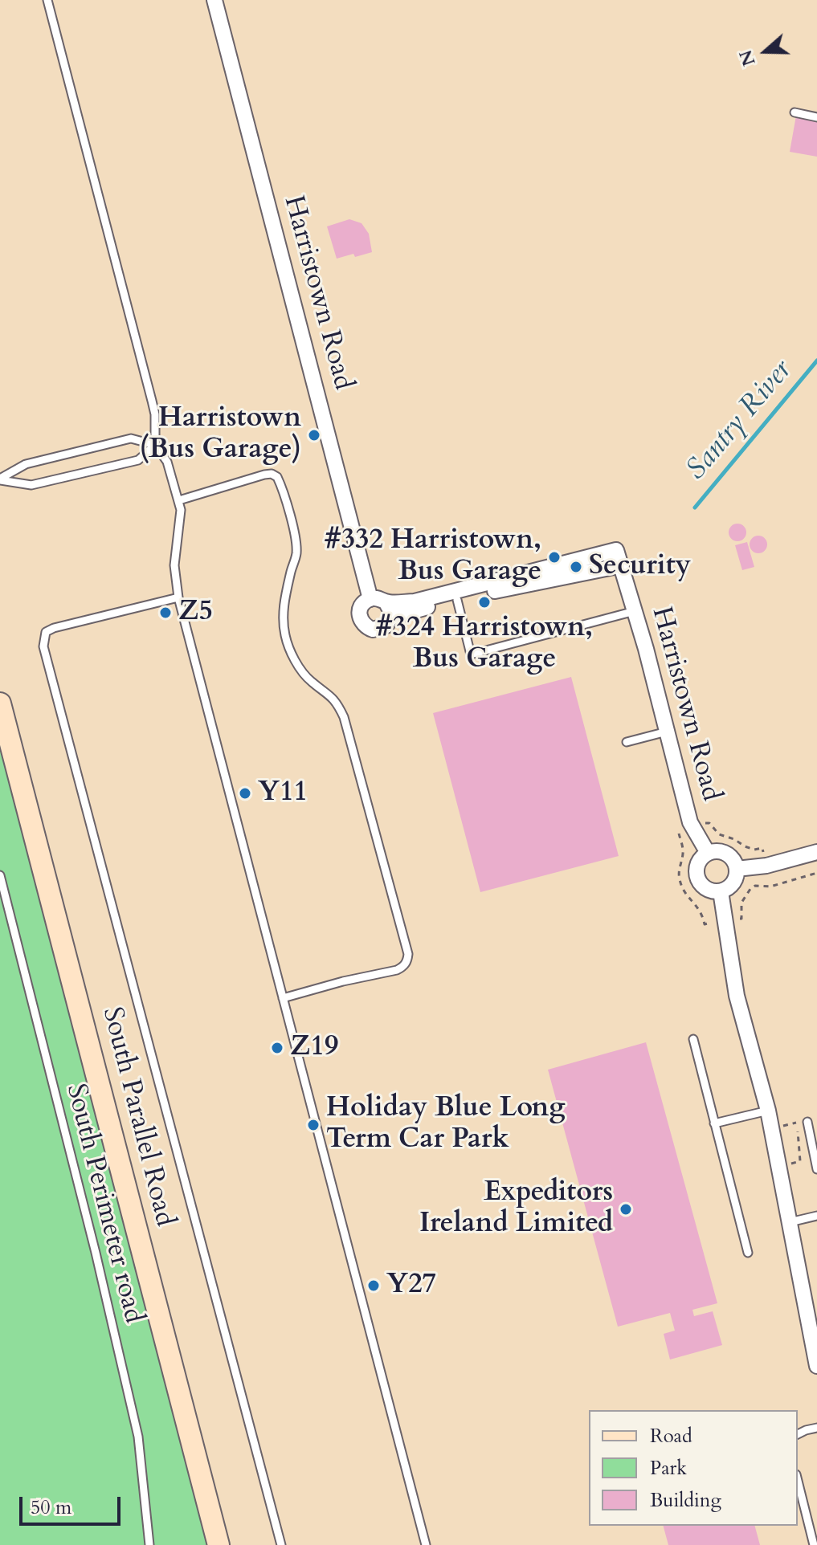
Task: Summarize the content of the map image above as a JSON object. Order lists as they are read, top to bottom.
{
  "streets": {
    "main road": ["South Parallel Road"],
    "street": ["Harristown Road"],
    "lane": ["South Perimeter road"]
  },
  "water": ["Santry River"],
  "places": [
    "Harristown (Bus Garage)",
    "#332 Harristown, Bus Garage",
    "Security",
    "#324 Harristown, Bus Garage",
    "Z5",
    "Y11",
    "Z19",
    "Holiday Blue Long Term Car Park",
    "Expeditors Ireland Limited",
    "Y27"
  ],
  "legend": ["Road", "Park", "Building"],
  "scale_bar": "50 m",
  "north": "left"
}
